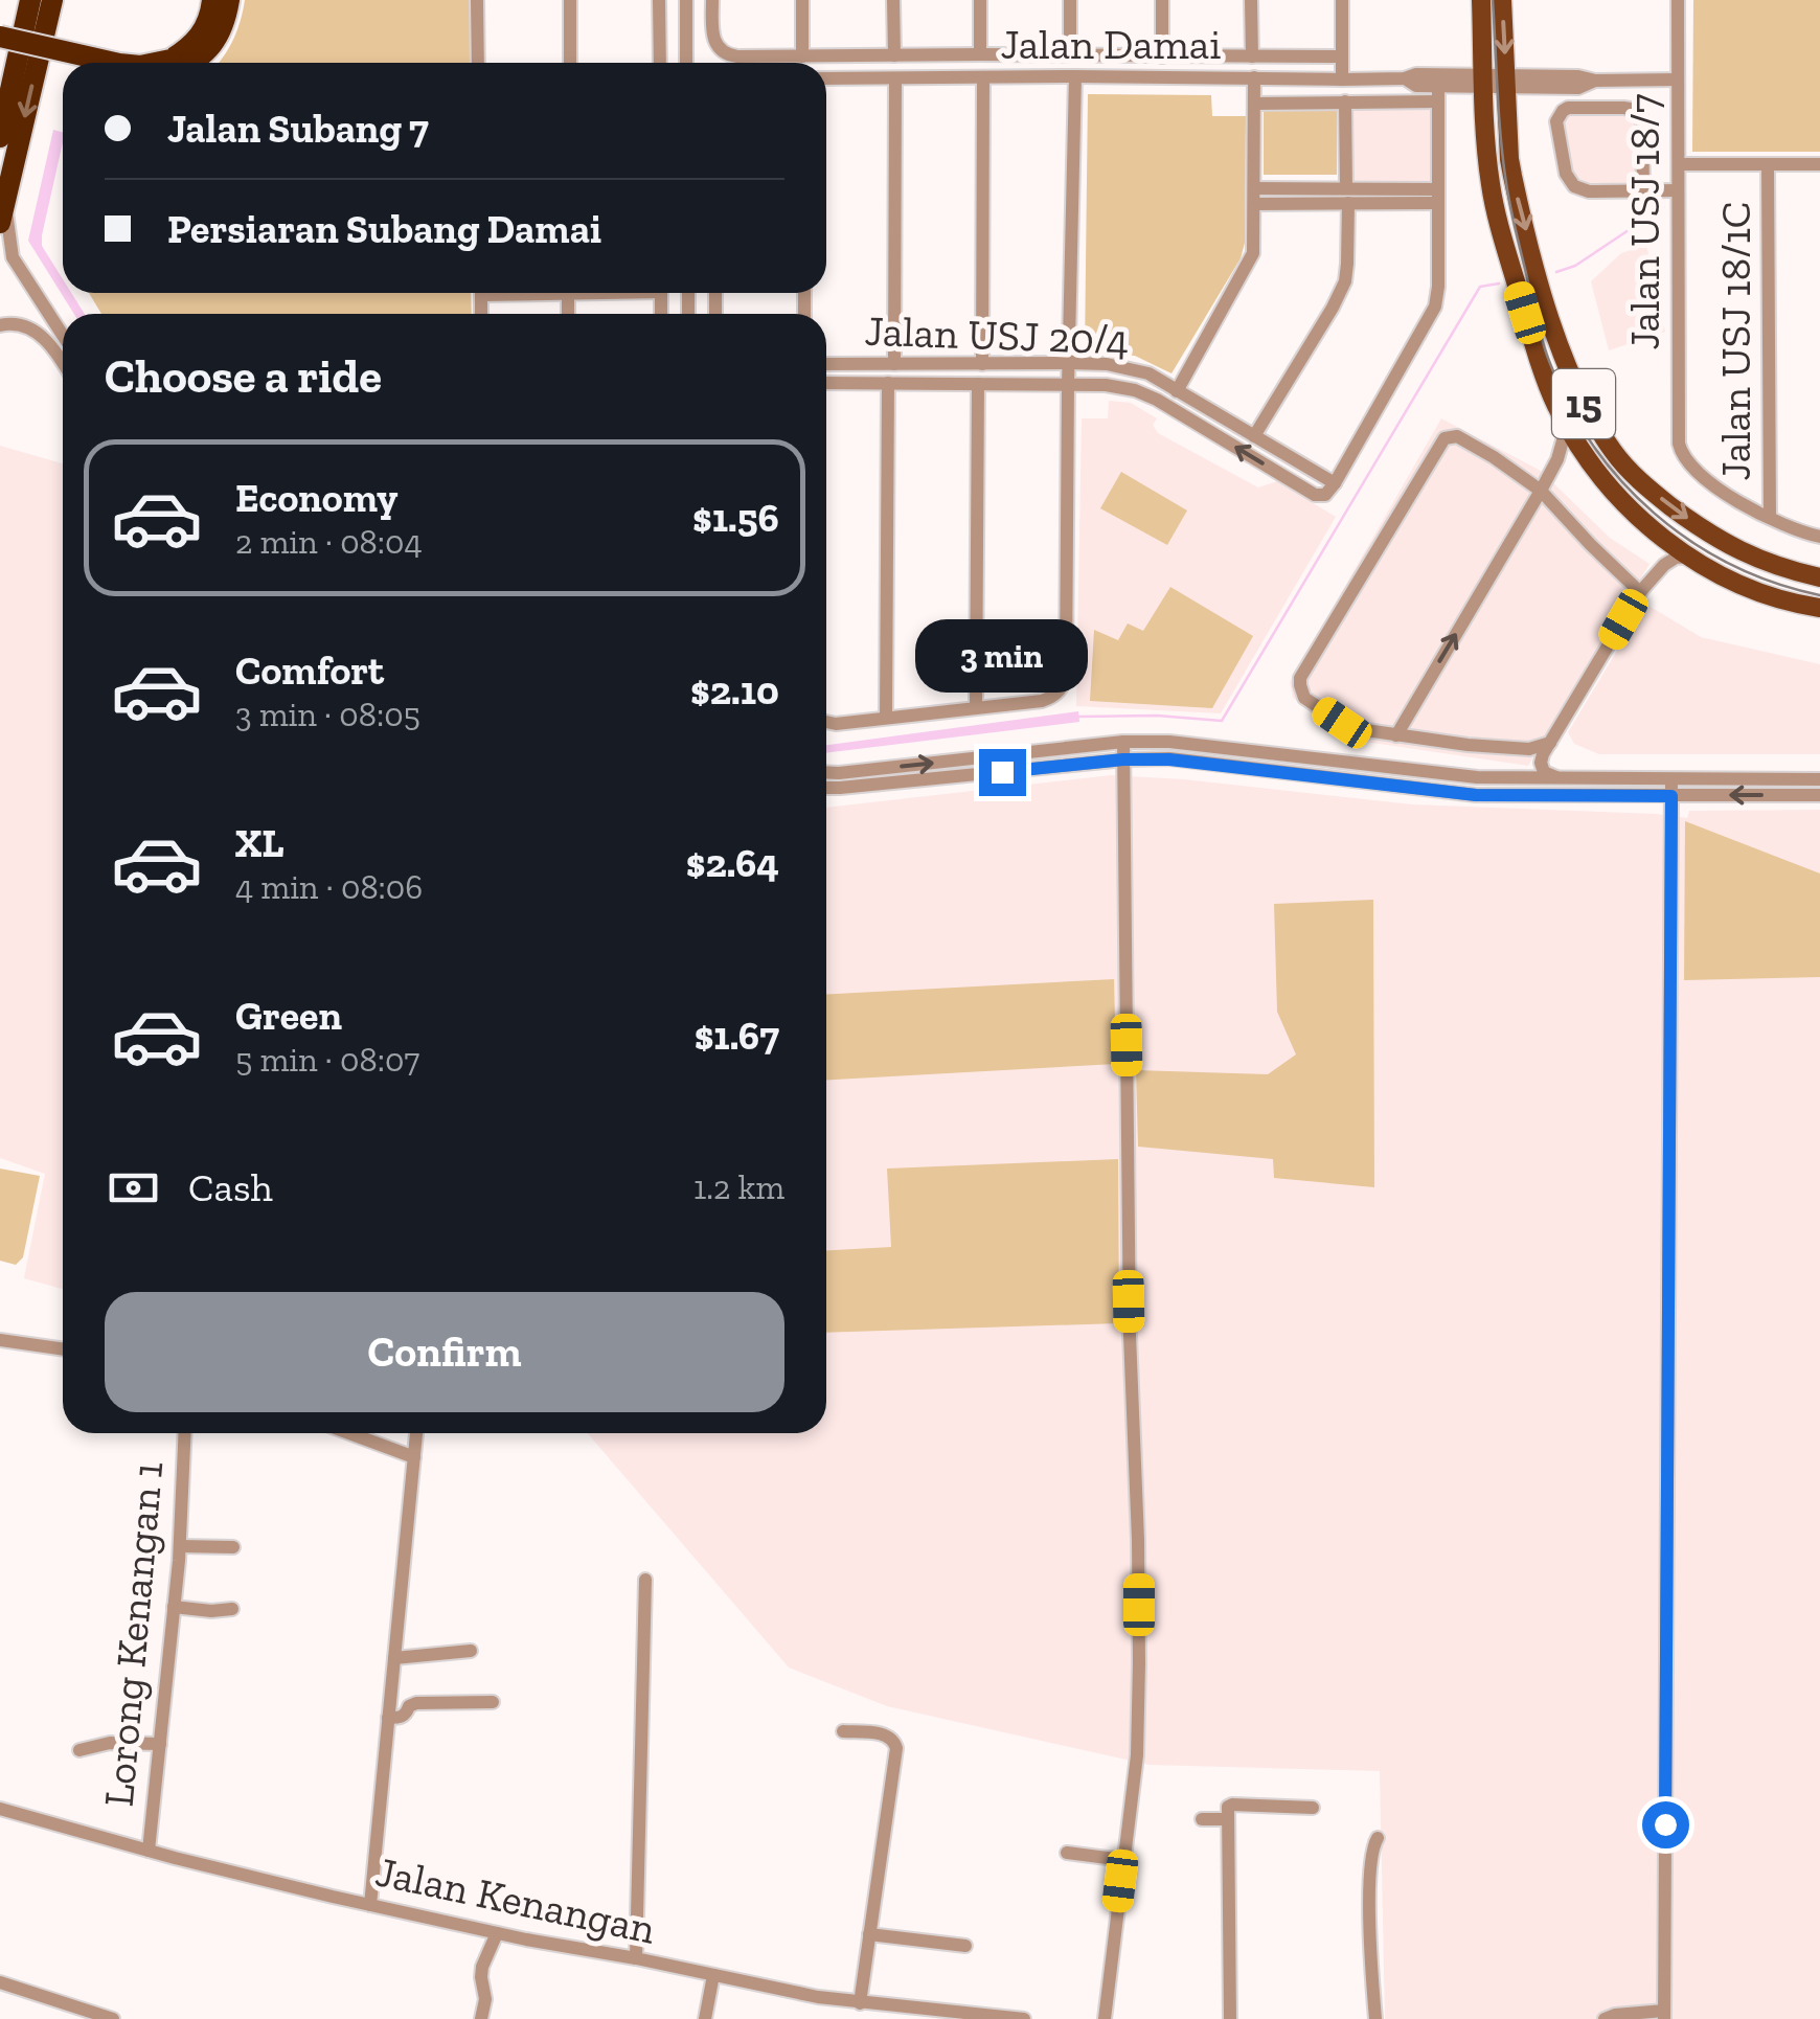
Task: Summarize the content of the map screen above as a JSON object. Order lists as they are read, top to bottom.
{
  "streets": {
    "main road": ["15"],
    "street": [
      "Jalan Damai",
      "Jalan USJ 18/7",
      "Jalan USJ 20/4",
      "Jalan USJ 18/1C",
      "Lorong Kenangan 1",
      "Jalan Kenangan"
    ]
  },
  "crossings": [
    ["Jalan Damai", "15"],
    ["Jalan USJ 18/7", "Jalan USJ 18/1C"],
    ["Lorong Kenangan 1", "Jalan Kenangan"]
  ],
  "page": {
    "banner": ["Jalan Subang 7", "Persiaran Subang Damai"],
    "heading": "Choose a ride",
    "list": [
      {
        "name": "Economy",
        "note": "2 min · 08:04",
        "value": "$1.56"
      },
      {
        "name": "Comfort",
        "note": "3 min · 08:05",
        "value": "$2.10"
      },
      {
        "name": "XL",
        "note": "4 min · 08:06",
        "value": "$2.64"
      },
      {
        "name": "Green",
        "note": "5 min · 08:07",
        "value": "$1.67"
      }
    ],
    "bubble": "3 min",
    "pay": ["Cash", "1.2 km"],
    "buttons": "Confirm"
  }
}
